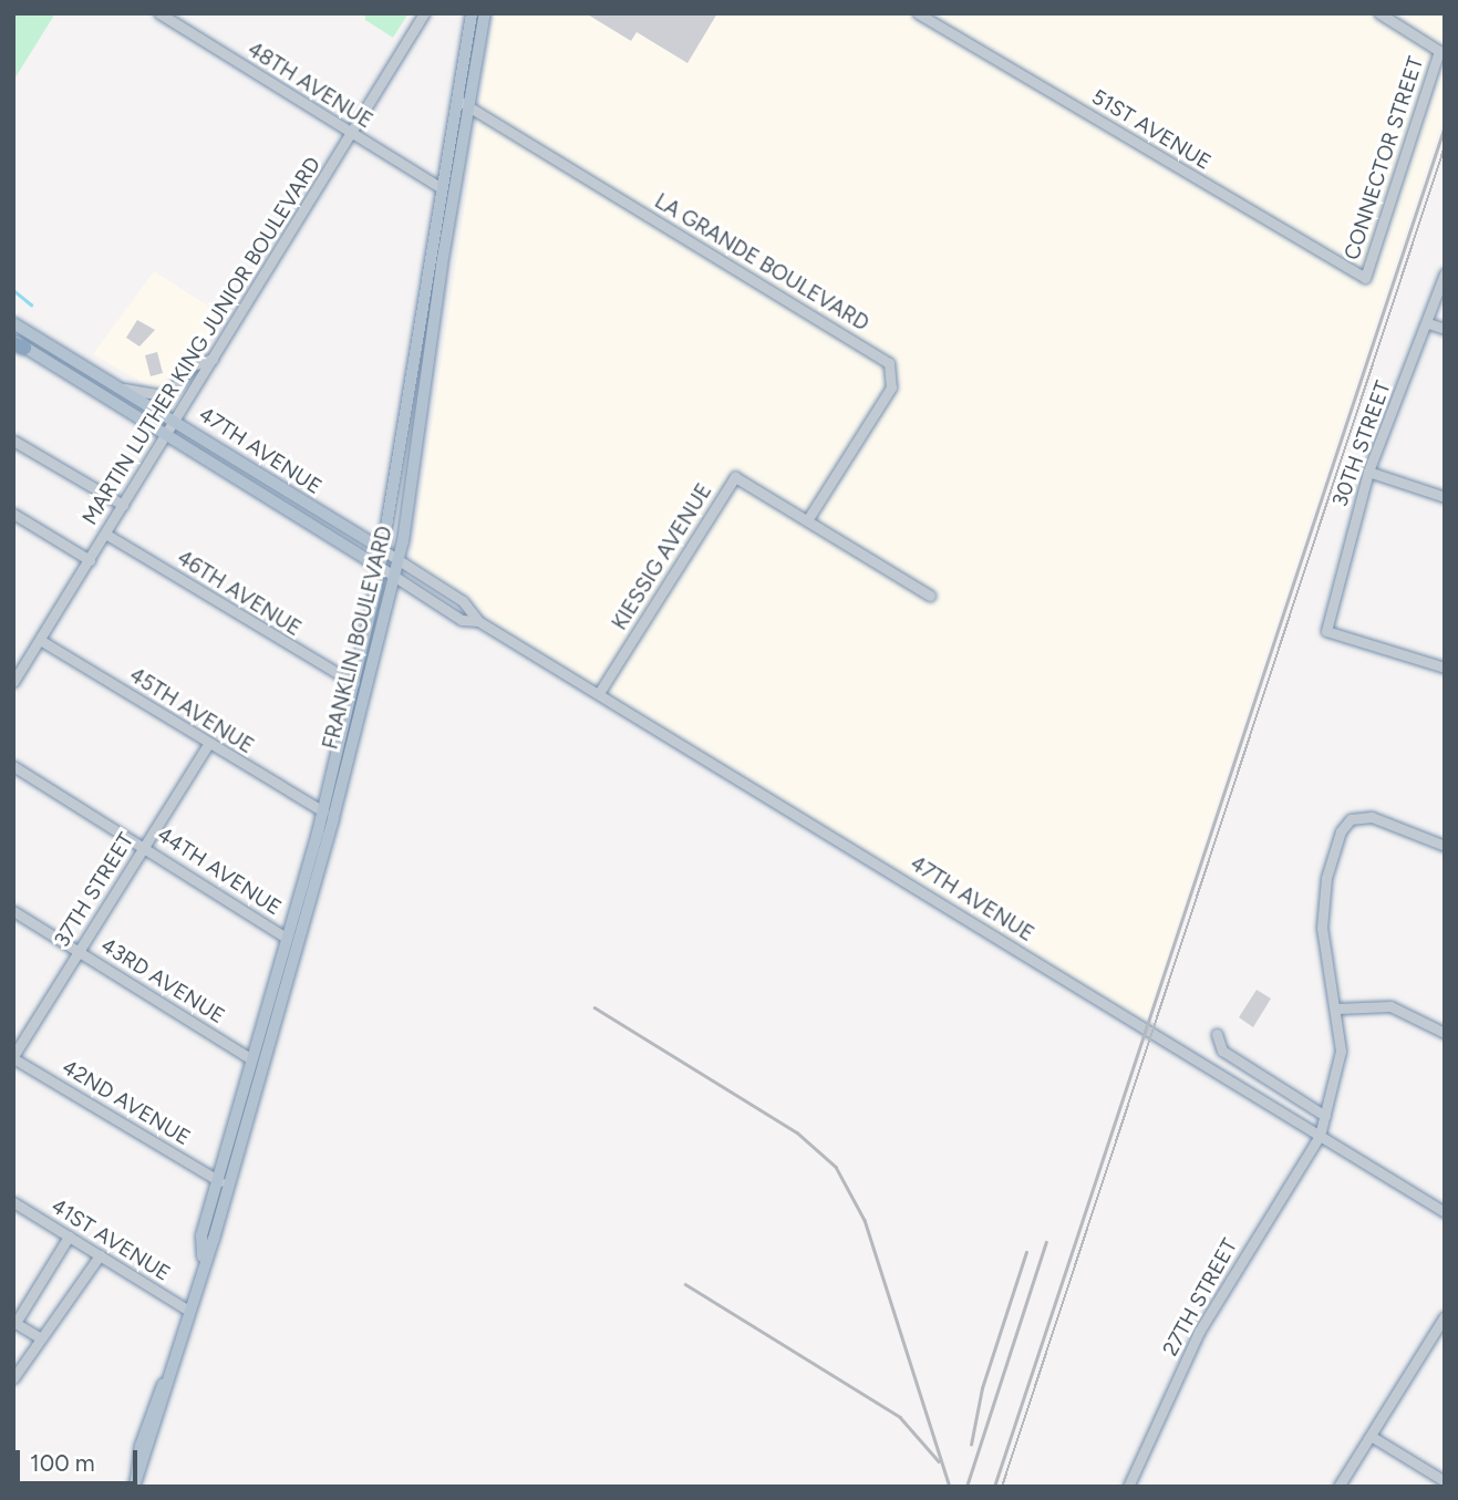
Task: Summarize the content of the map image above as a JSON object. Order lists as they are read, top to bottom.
{
  "streets": {
    "main road": ["47TH AVENUE", "FRANKLIN BOULEVARD"],
    "street": [
      "48TH AVENUE",
      "51ST AVENUE",
      "CONNECTOR STREET",
      "LA GRANDE BOULEVARD",
      "MARTIN LUTHER KING JUNIOR BOULEVARD",
      "30TH STREET",
      "KIESSIG AVENUE",
      "46TH AVENUE",
      "45TH AVENUE",
      "44TH AVENUE",
      "37TH STREET",
      "43RD AVENUE",
      "42ND AVENUE",
      "41ST AVENUE",
      "27TH STREET"
    ]
  },
  "crossings": [
    ["48TH AVENUE", "MARTIN LUTHER KING JUNIOR BOULEVARD"],
    ["48TH AVENUE", "FRANKLIN BOULEVARD"],
    ["51ST AVENUE", "CONNECTOR STREET"],
    ["LA GRANDE BOULEVARD", "KIESSIG AVENUE"],
    ["LA GRANDE BOULEVARD", "FRANKLIN BOULEVARD"],
    ["MARTIN LUTHER KING JUNIOR BOULEVARD", "47TH AVENUE"],
    ["MARTIN LUTHER KING JUNIOR BOULEVARD", "46TH AVENUE"],
    ["MARTIN LUTHER KING JUNIOR BOULEVARD", "45TH AVENUE"],
    ["47TH AVENUE", "KIESSIG AVENUE"],
    ["47TH AVENUE", "FRANKLIN BOULEVARD"],
    ["47TH AVENUE", "27TH STREET"],
    ["46TH AVENUE", "FRANKLIN BOULEVARD"],
    ["FRANKLIN BOULEVARD", "45TH AVENUE"],
    ["FRANKLIN BOULEVARD", "44TH AVENUE"],
    ["FRANKLIN BOULEVARD", "43RD AVENUE"],
    ["FRANKLIN BOULEVARD", "42ND AVENUE"],
    ["FRANKLIN BOULEVARD", "41ST AVENUE"],
    ["45TH AVENUE", "37TH STREET"],
    ["44TH AVENUE", "37TH STREET"],
    ["37TH STREET", "43RD AVENUE"],
    ["37TH STREET", "42ND AVENUE"]
  ],
  "scale_bar": "100 m"
}
